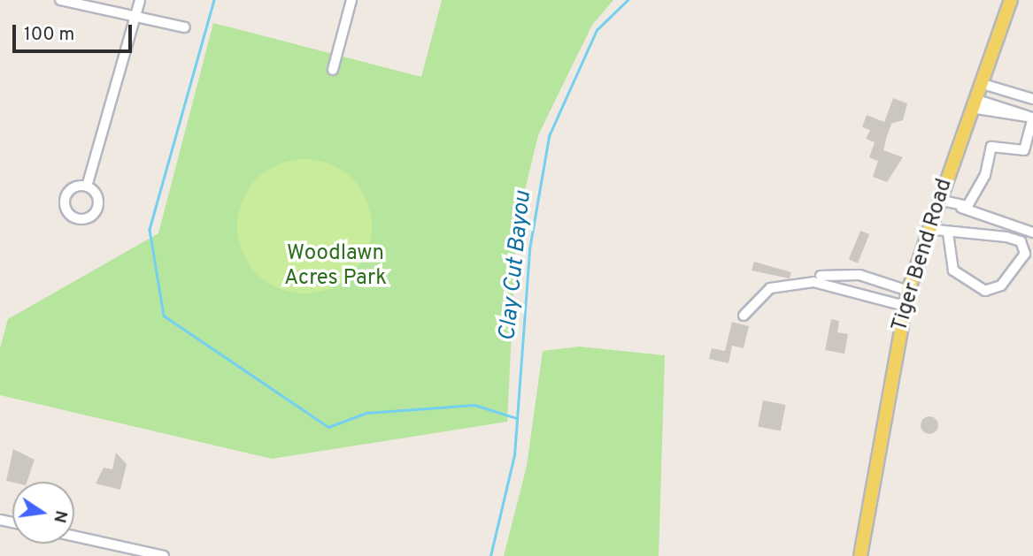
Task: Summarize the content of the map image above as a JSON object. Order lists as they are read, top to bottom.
{
  "streets": {
    "main road": ["Tiger Bend Road"]
  },
  "water": ["Clay Cut Bayou"],
  "parks": ["Woodlawn Acres Park"],
  "scale_bar": "100 m",
  "north": "right"
}
